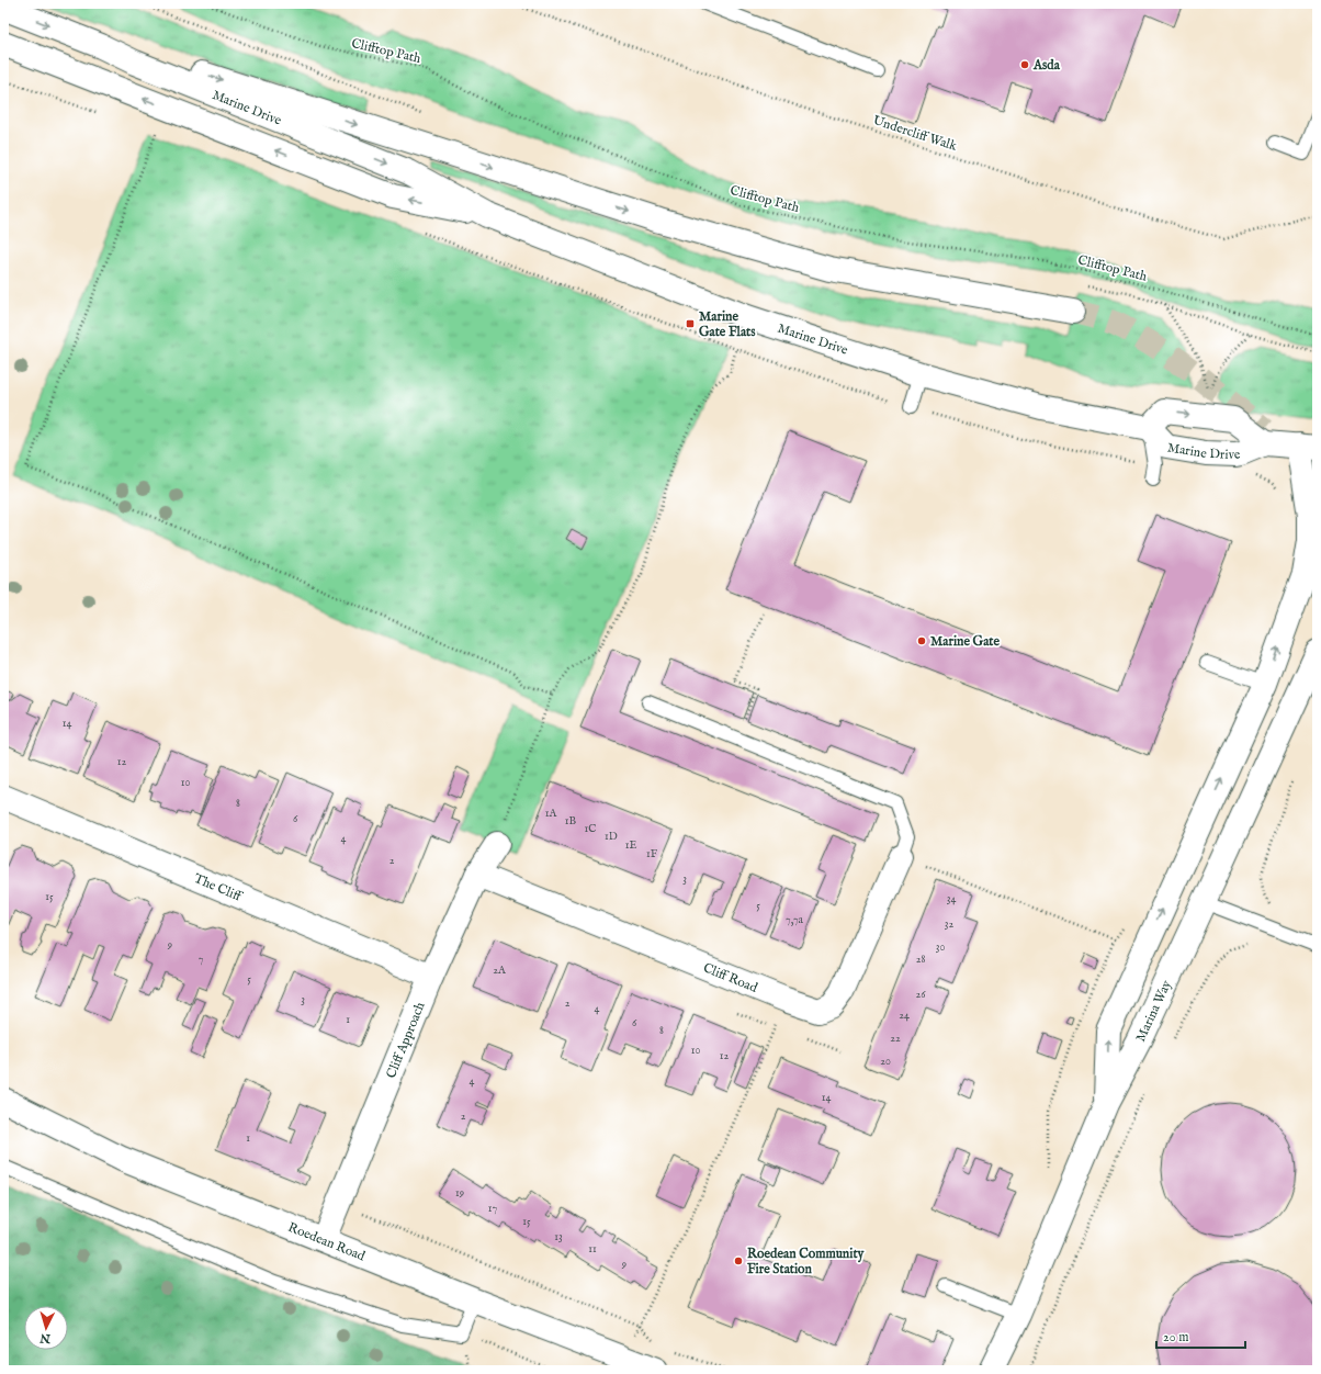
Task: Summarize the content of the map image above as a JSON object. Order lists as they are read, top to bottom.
{
  "streets": {
    "main road": [
      "Marine Drive",
      "The Cliff",
      "Cliff Road",
      "Marina Way",
      "Cliff Approach",
      "Roedean Road"
    ],
    "path": ["Clifftop Path", "Undercliff Walk"]
  },
  "crossings": [
    ["The Cliff", "Cliff Approach"],
    ["Cliff Road", "Cliff Approach"],
    ["Cliff Approach", "Roedean Road"]
  ],
  "places": {
    "other": ["Asda", "Marine Gate", "Roedean Community Fire Station"],
    "transit": ["Marine Gate Flats"]
  },
  "house_numbers": [
    "14",
    "12",
    "10",
    "8",
    "1A",
    "6",
    "1B",
    "1C",
    "1D",
    "4",
    "1E",
    "1F",
    "2",
    "3",
    "15",
    "34",
    "5",
    "7,7a",
    "32",
    "9",
    "30",
    "7",
    "28",
    "2A",
    "5",
    "26",
    "3",
    "2",
    "4",
    "24",
    "1",
    "6",
    "8",
    "22",
    "10",
    "12",
    "20",
    "4",
    "14",
    "2",
    "1",
    "19",
    "17",
    "15",
    "13",
    "11",
    "9"
  ],
  "scale_bar": "20 m",
  "north": "bottom"
}
